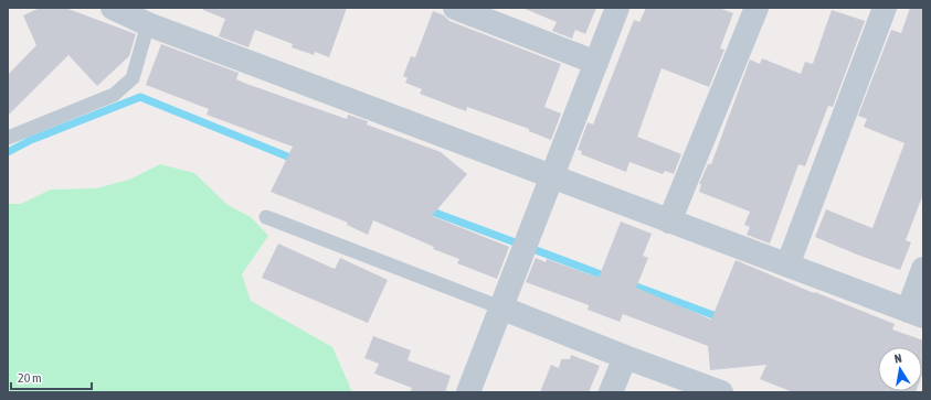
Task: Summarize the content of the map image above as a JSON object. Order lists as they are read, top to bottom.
{
  "scale_bar": "20 m",
  "north": "top"
}
